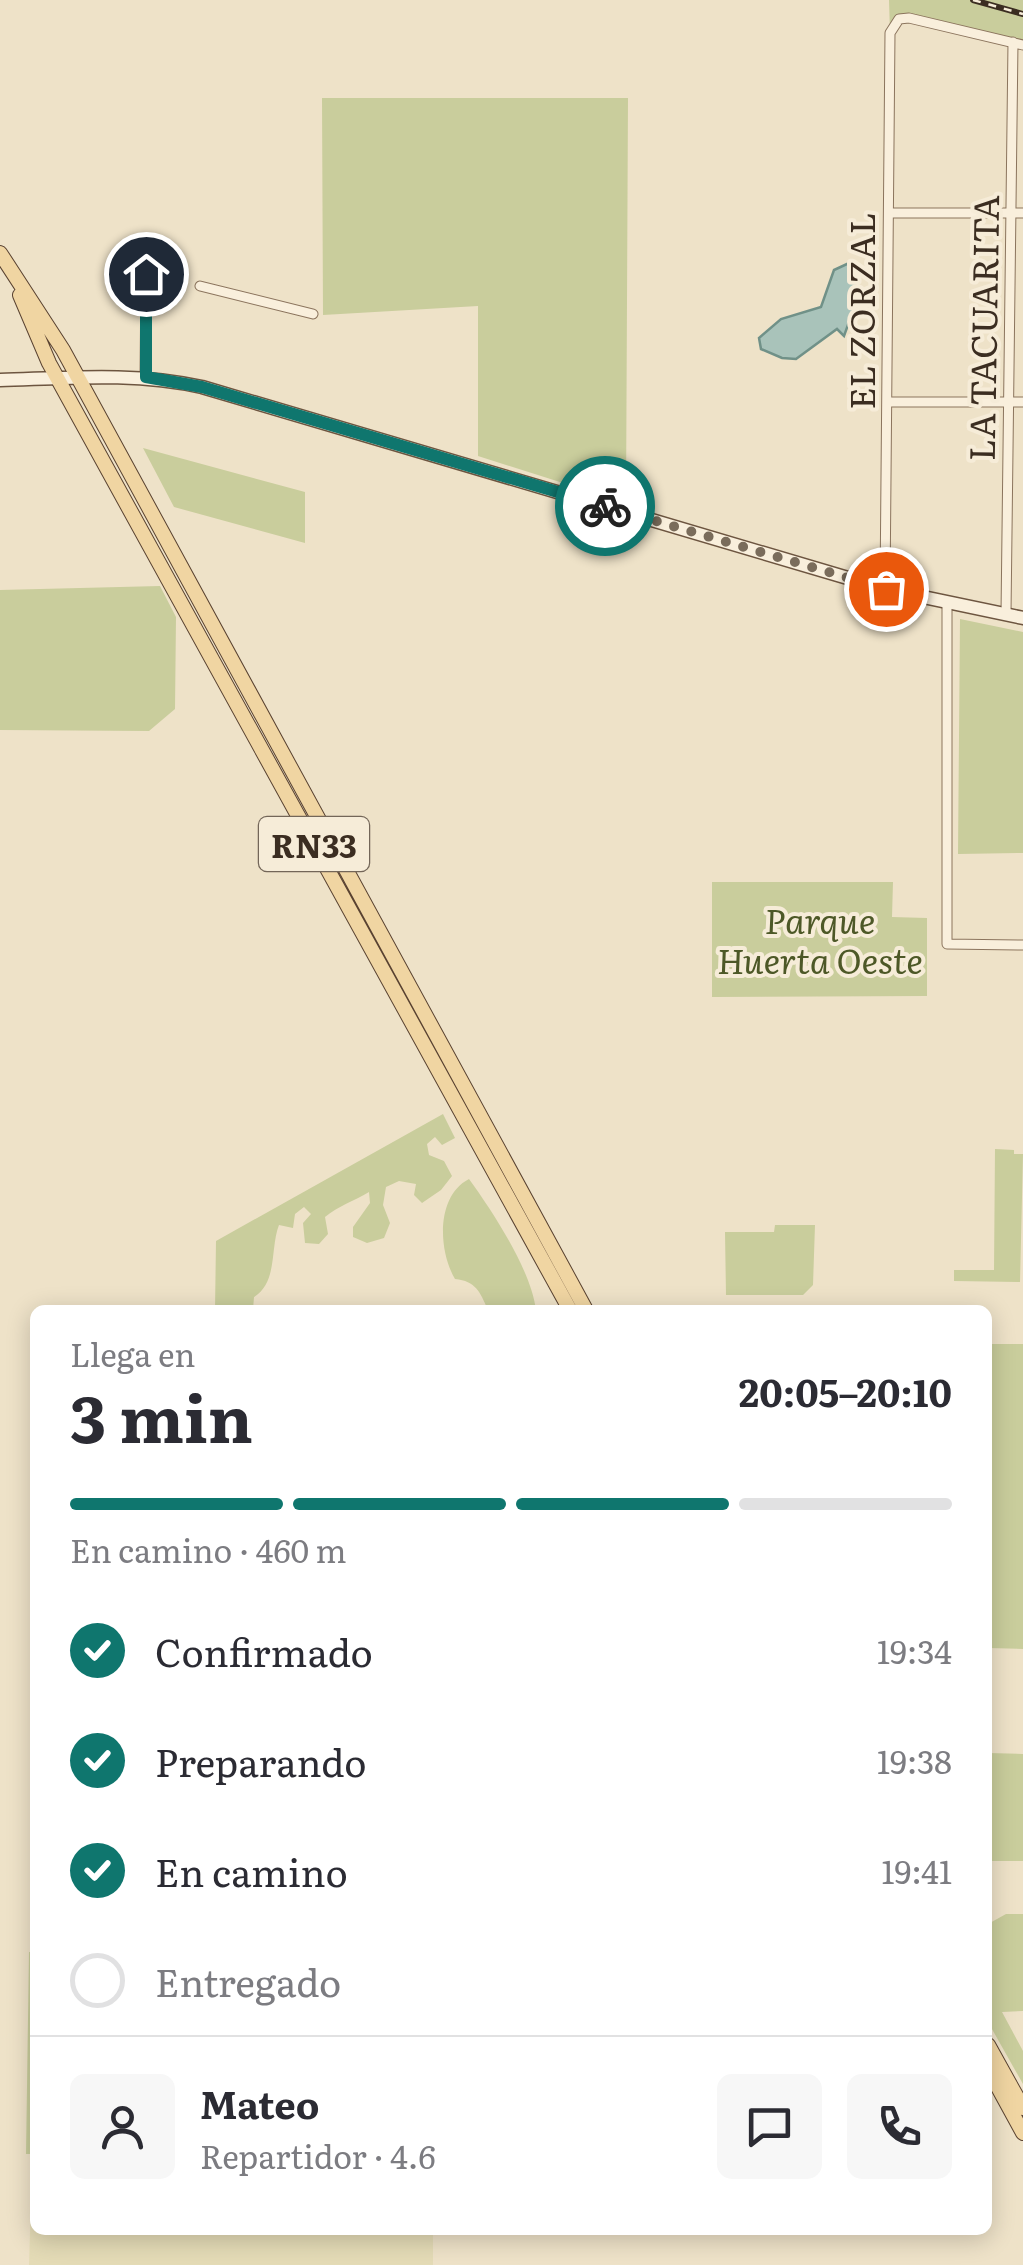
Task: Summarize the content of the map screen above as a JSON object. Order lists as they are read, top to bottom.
{
  "streets": {
    "main road": ["RN33"],
    "street": ["EL ZORZAL", "LA TACUARITA"]
  },
  "crossings": [
    ["EL ZORZAL", "LA TACUARITA"]
  ],
  "parks": ["Parque Huerta Oeste"],
  "page": {
    "heading": ["3 min", "Llega en", "20:05–20:10"],
    "panel": ["Mateo", "Repartidor · 4.6"],
    "bar": "En camino · 460 m",
    "list": [
      ["Confirmado", "19:34"],
      ["Preparando", "19:38"],
      ["En camino", "19:41"],
      "Entregado"
    ]
  }
}
